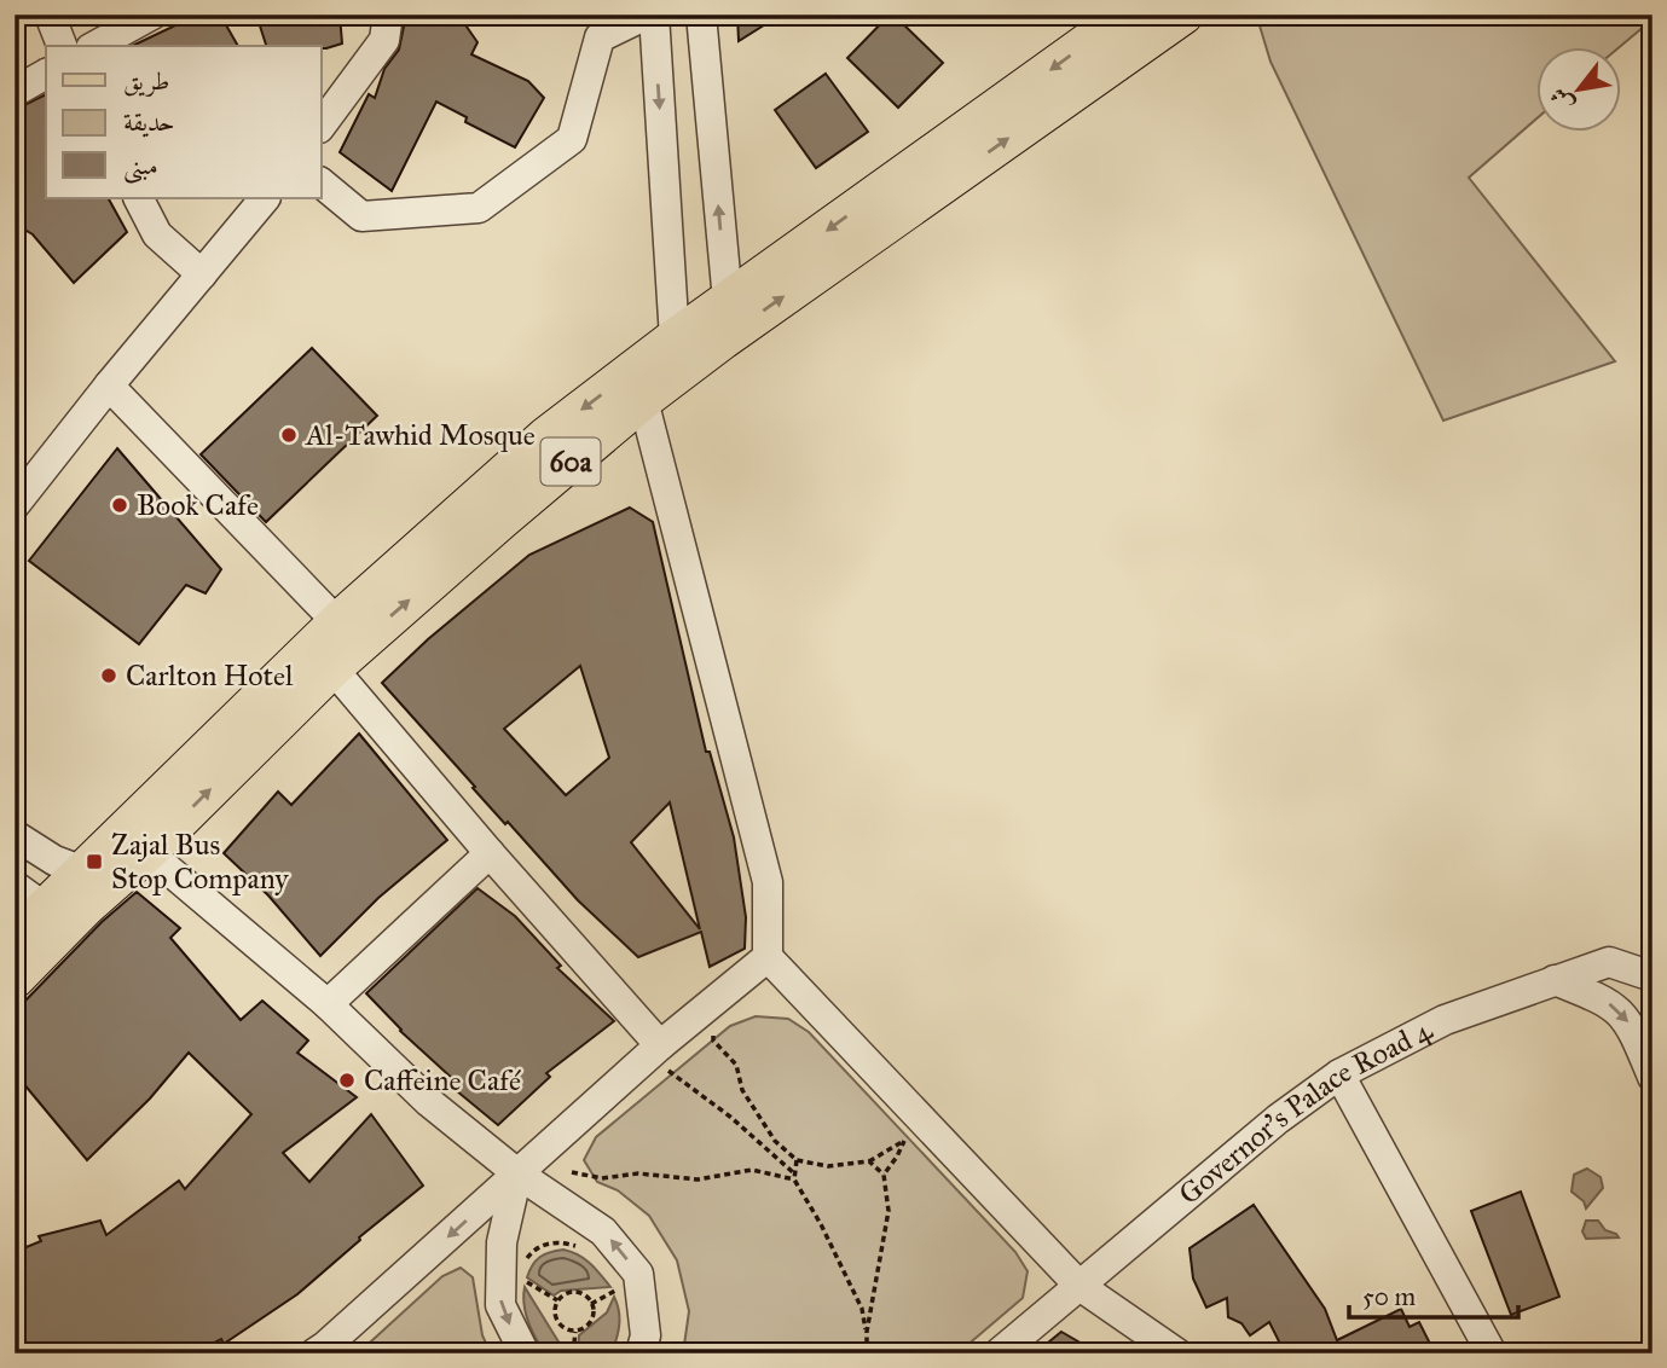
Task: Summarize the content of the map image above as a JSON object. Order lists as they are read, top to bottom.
{
  "streets": {
    "main road": ["60a"],
    "street": ["Governor's Palace Road 4"]
  },
  "places": {
    "other": [
      "Al-Tawhid Mosque",
      "Book Cafe",
      "Carlton Hotel",
      "Caffeine Café"
    ],
    "transit": ["Zajal Bus Stop Company"]
  },
  "legend": ["طريق", "حديقة", "مبنى"],
  "scale_bar": "50 m",
  "north": "bottom left"
}
